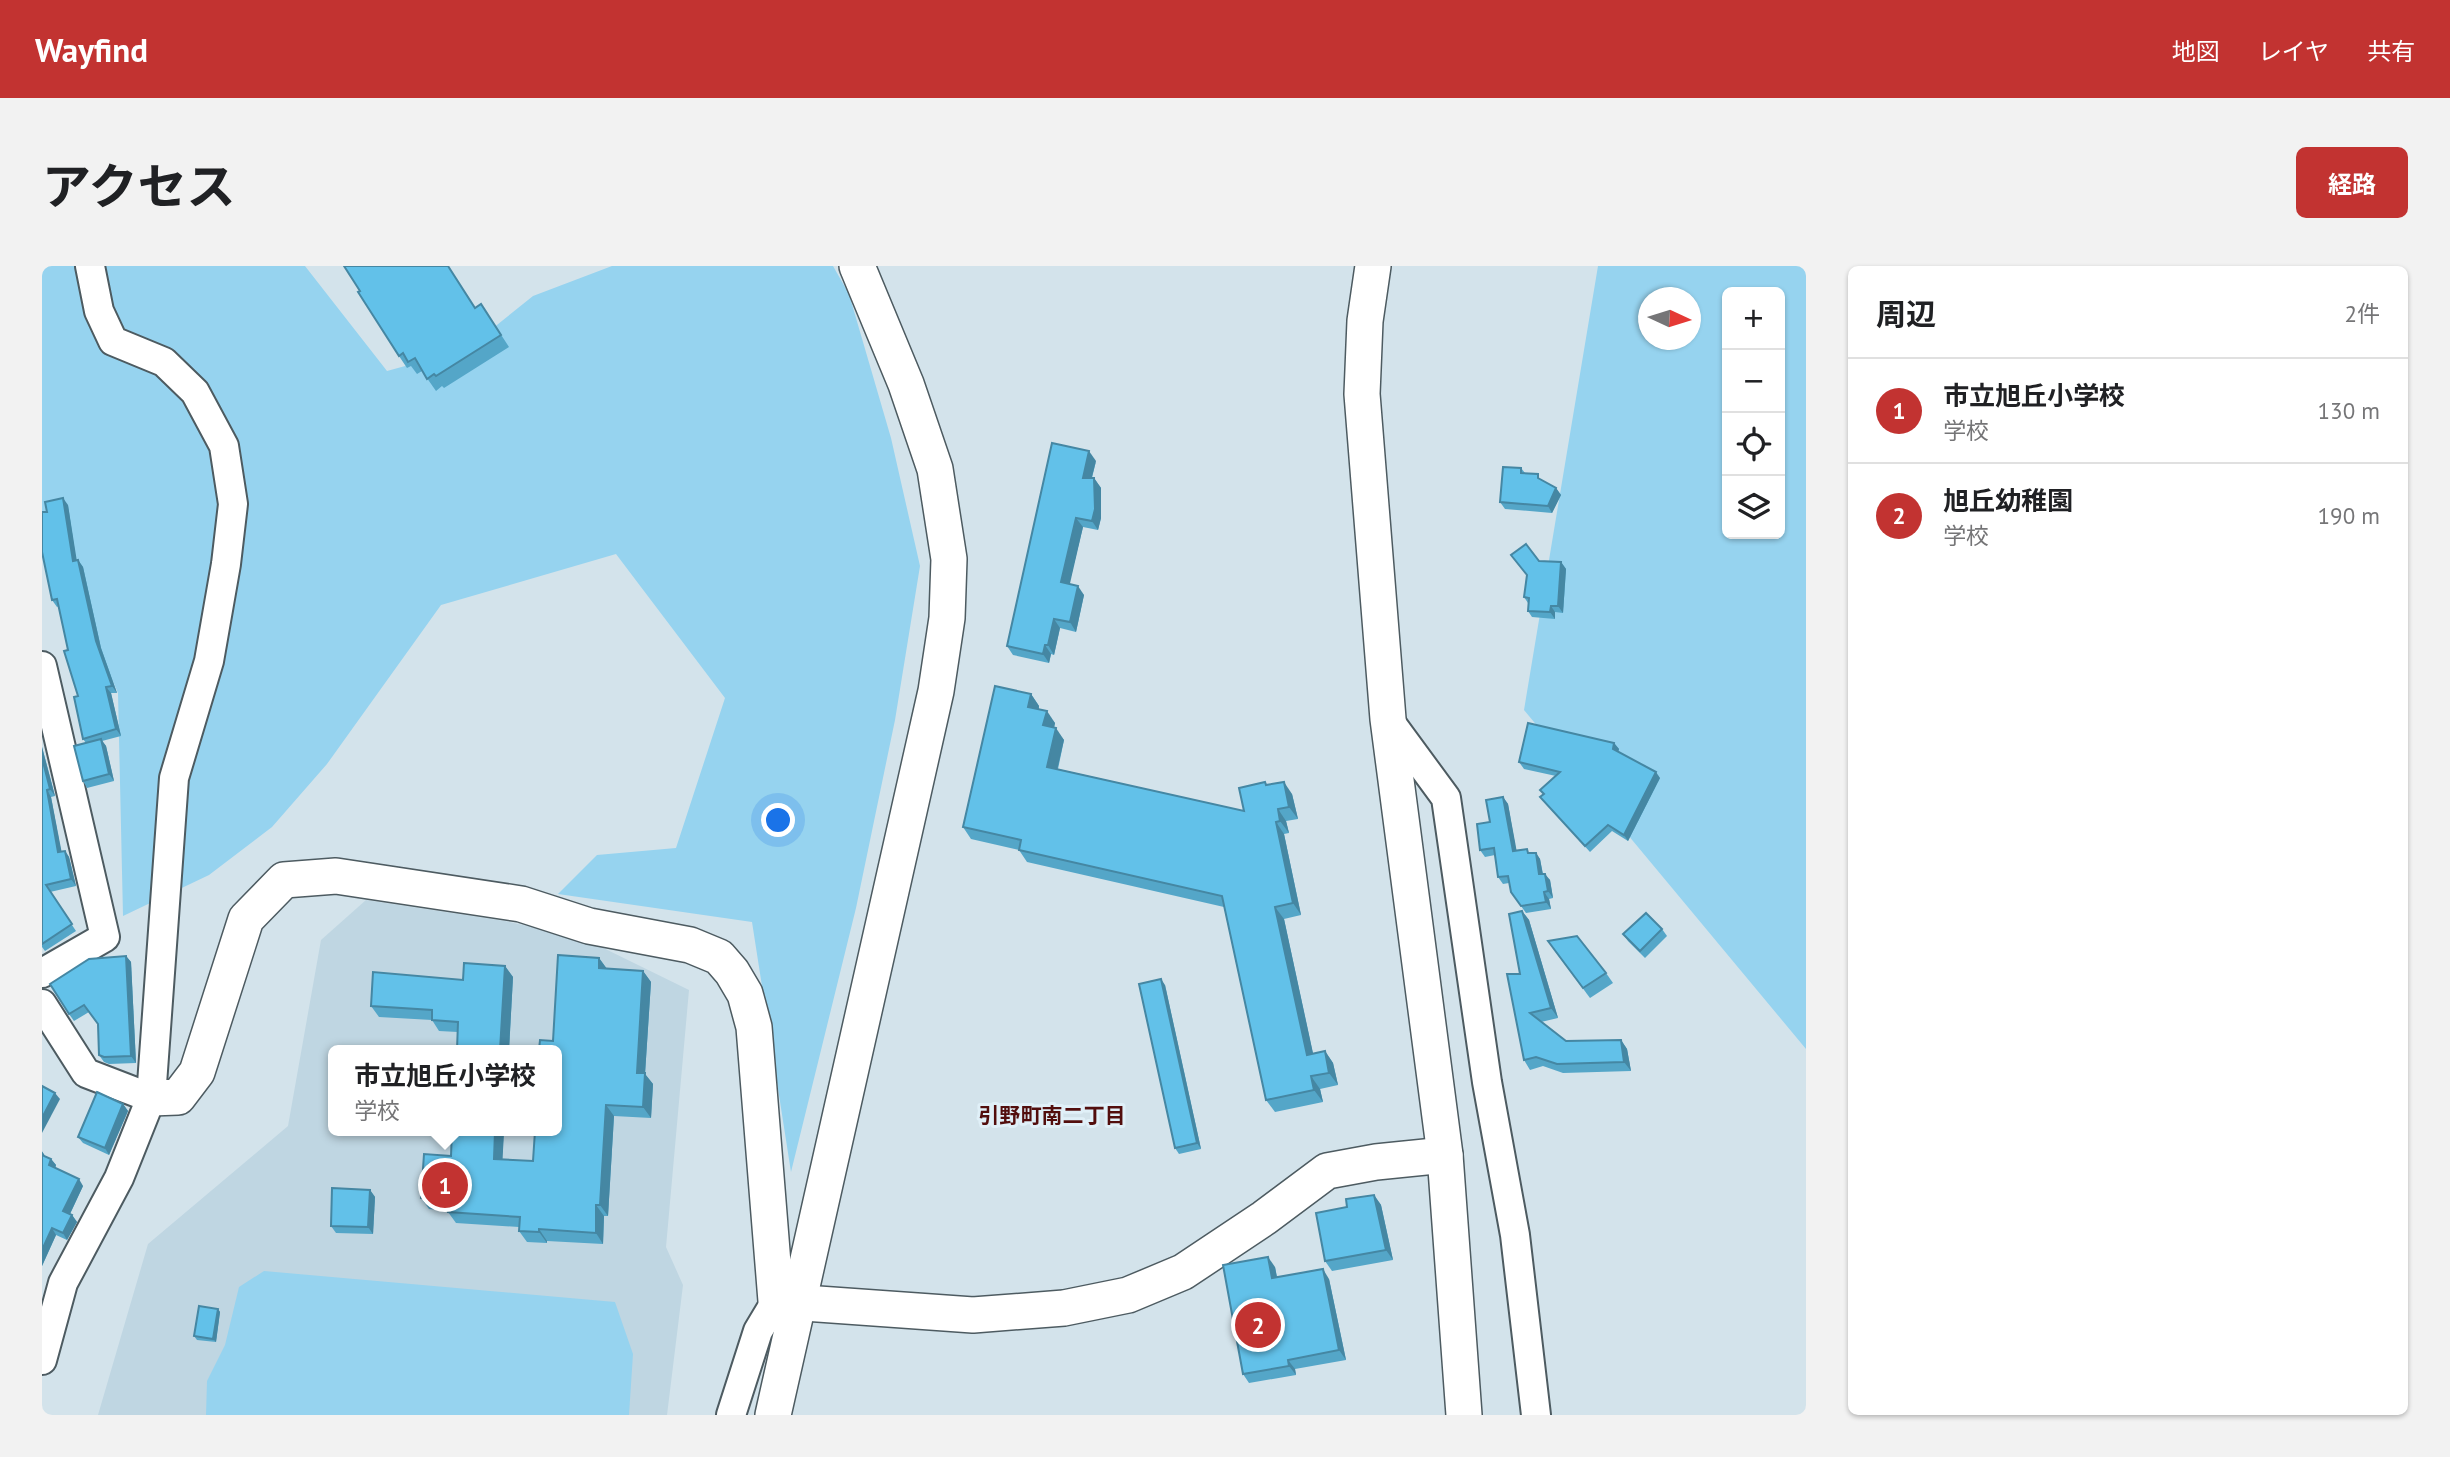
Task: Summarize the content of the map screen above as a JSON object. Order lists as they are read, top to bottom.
{
  "districts": ["引野町南二丁目"],
  "north": "right",
  "page": {
    "header": "Wayfind",
    "nav": ["地図", "レイヤ", "共有"],
    "title": "アクセス",
    "buttons": "経路",
    "heading": ["周辺", "2件"],
    "map_buttons": ["+", "−"],
    "list": [
      {
        "mark": "1",
        "name": "市立旭丘小学校",
        "note": "学校",
        "value": "130 m"
      },
      {
        "mark": "2",
        "name": "旭丘幼稚園",
        "note": "学校",
        "value": "190 m"
      }
    ],
    "popup": ["市立旭丘小学校", "学校"],
    "pins": ["1", "2"]
  }
}
